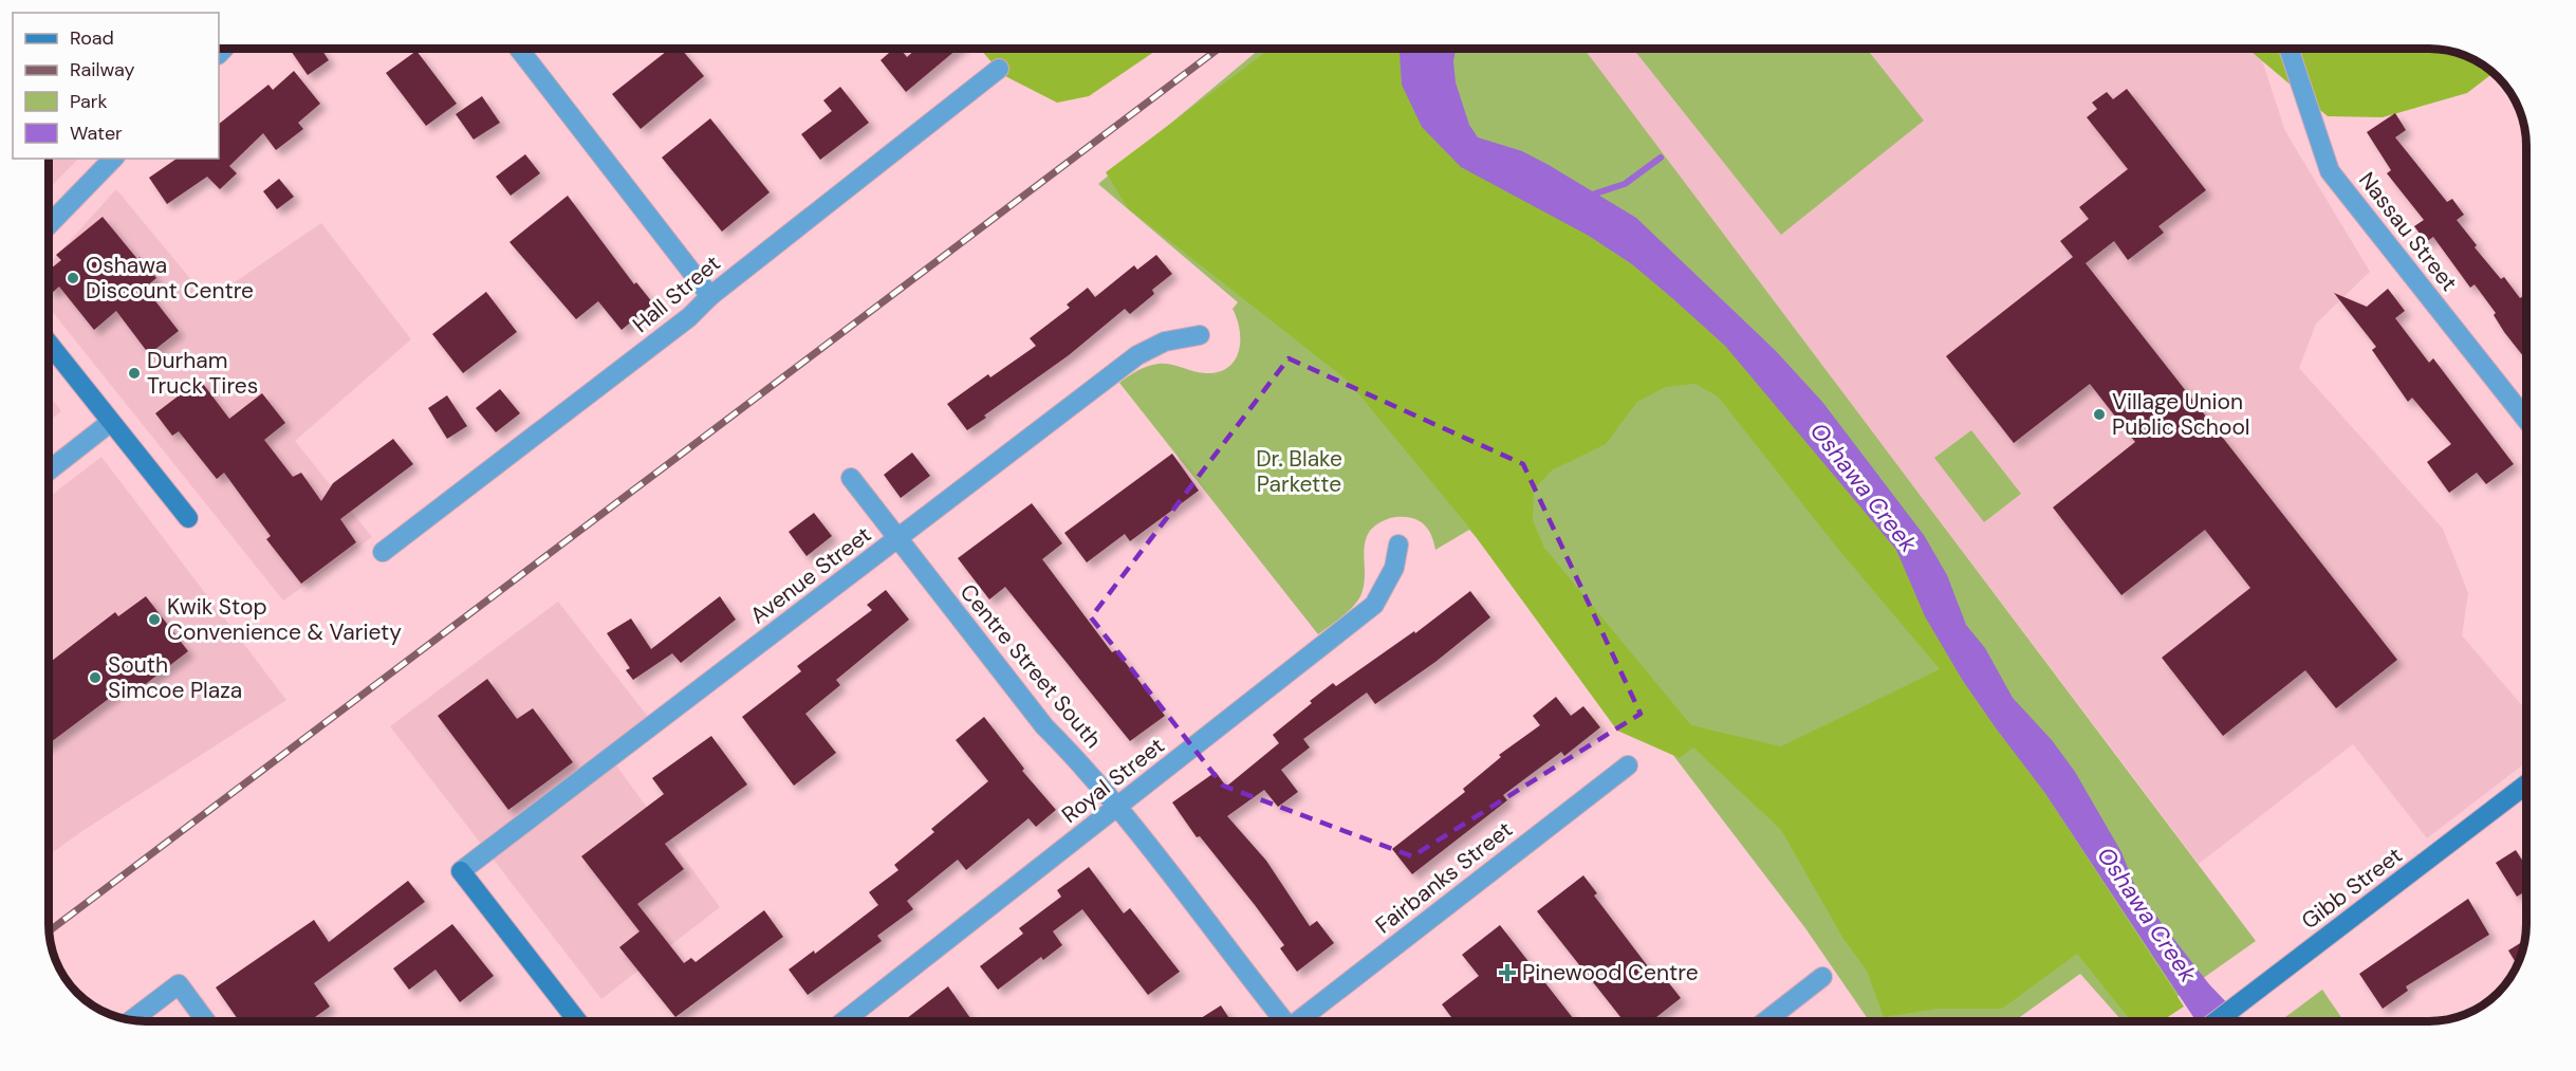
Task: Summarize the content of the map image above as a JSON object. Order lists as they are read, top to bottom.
{
  "streets": {
    "main road": ["Gibb Street"],
    "street": [
      "Nassau Street",
      "Hall Street",
      "Avenue Street",
      "Centre Street South",
      "Royal Street",
      "Fairbanks Street"
    ]
  },
  "crossings": [
    ["Avenue Street", "Centre Street South"],
    ["Centre Street South", "Royal Street"]
  ],
  "water": ["Oshawa Creek"],
  "parks": ["Dr. Blake Parkette"],
  "places": {
    "other": [
      "Oshawa Discount Centre",
      "Durham Truck Tires",
      "Village Union Public School",
      "Kwik Stop Convenience & Variety",
      "South Simcoe Plaza"
    ],
    "health": ["Pinewood Centre"]
  },
  "legend": [
    "Road",
    "Railway",
    "Park",
    "Water"
  ]
}
